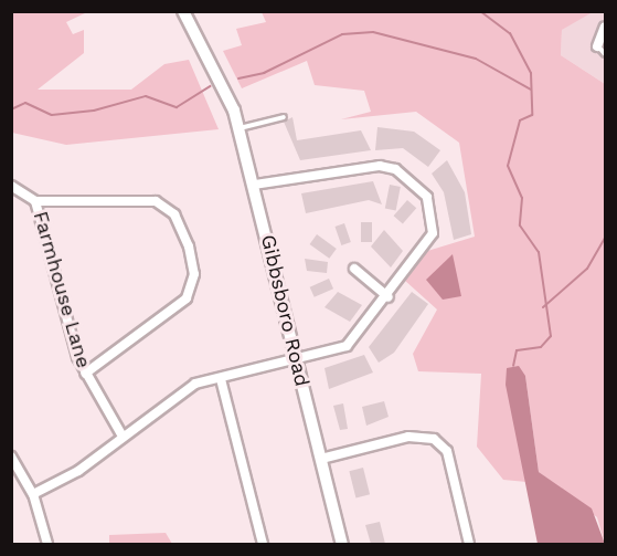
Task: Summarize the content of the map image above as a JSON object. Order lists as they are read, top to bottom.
{
  "streets": {
    "street": ["Farmhouse Lane", "Gibbsboro Road"]
  }
}
